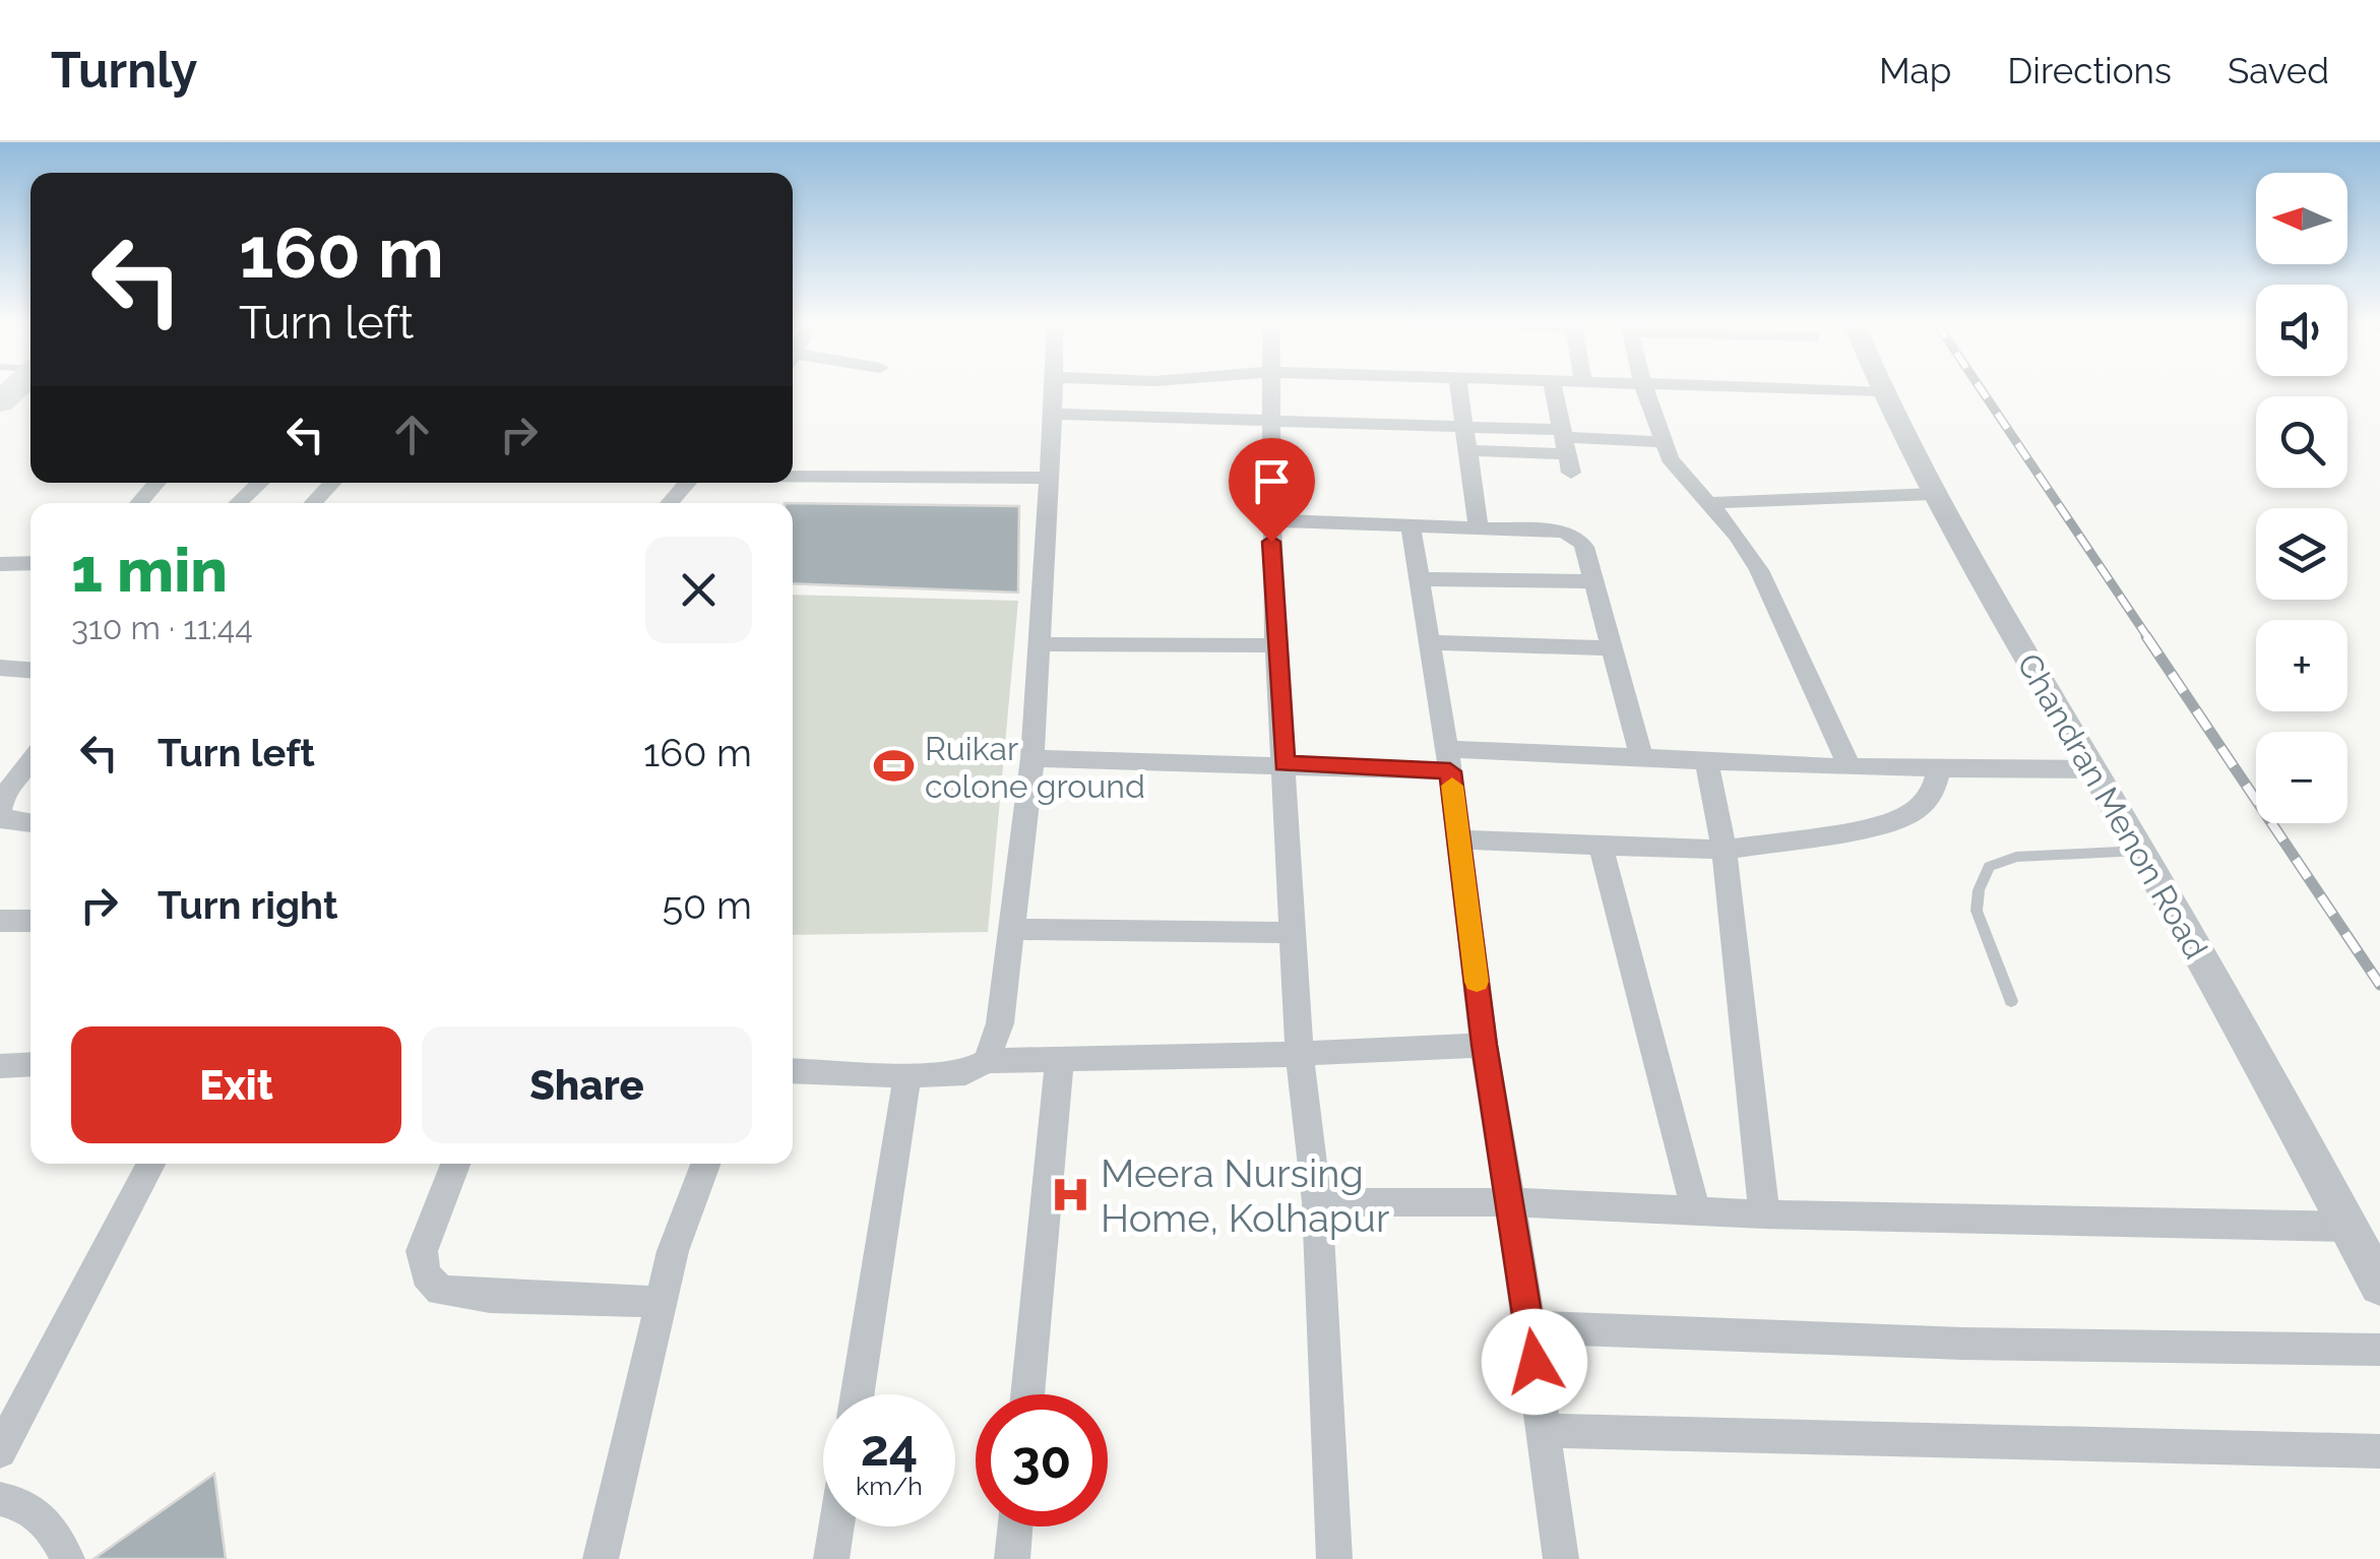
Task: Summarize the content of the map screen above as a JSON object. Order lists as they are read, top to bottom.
{
  "streets": {
    "street": ["Chandran Menon Road"]
  },
  "places": {
    "sports": ["Ruikar colone ground"],
    "hospital": ["Meera Nursing Home, Kolhapur"]
  },
  "north": "left",
  "page": {
    "header": "Turnly",
    "nav": ["Map", "Directions", "Saved"],
    "map_buttons": ["+", "−"],
    "turn": ["160 m", "Turn left"],
    "heading": ["1 min", "310 m · 11:44"],
    "list": [
      {
        "name": "Turn left",
        "value": "160 m"
      },
      {
        "name": "Turn right",
        "value": "50 m"
      }
    ],
    "buttons": ["Exit", "Share"],
    "speed": "24 km/h",
    "limit": "30"
  }
}
